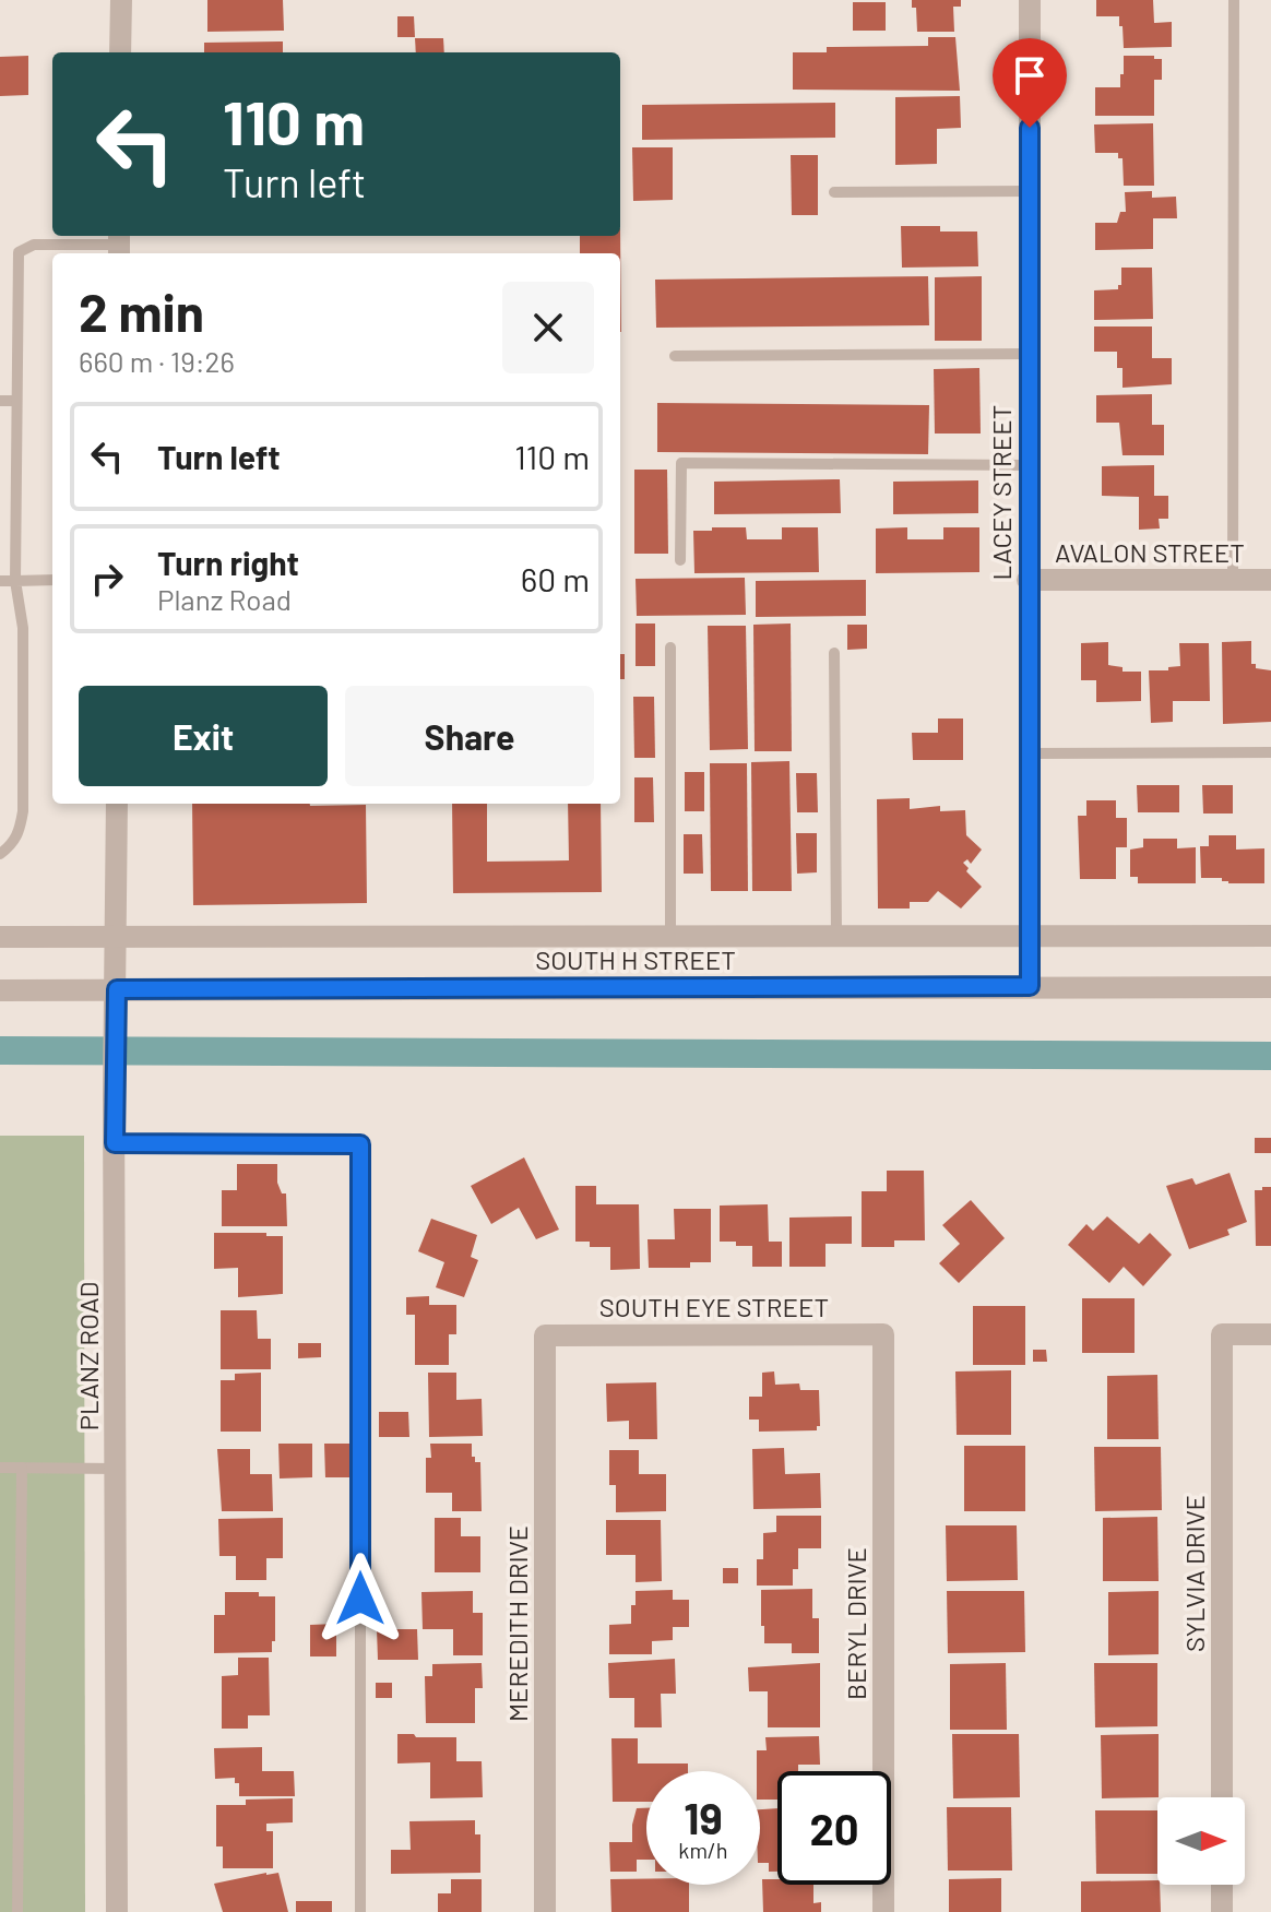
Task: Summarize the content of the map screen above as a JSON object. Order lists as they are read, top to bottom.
{
  "streets": {
    "street": [
      "LACEY STREET",
      "AVALON STREET",
      "SOUTH H STREET",
      "SOUTH EYE STREET",
      "PLANZ ROAD",
      "SYLVIA DRIVE",
      "MEREDITH DRIVE",
      "BERYL DRIVE"
    ]
  },
  "crossings": [
    ["LACEY STREET", "AVALON STREET"],
    ["LACEY STREET", "SOUTH H STREET"],
    ["SOUTH H STREET", "PLANZ ROAD"],
    ["SOUTH EYE STREET", "MEREDITH DRIVE"],
    ["SOUTH EYE STREET", "BERYL DRIVE"]
  ],
  "north": "right",
  "page": {
    "turn": ["110 m", "Turn left"],
    "heading": ["2 min", "660 m · 19:26"],
    "list": [
      {
        "name": "Turn left",
        "value": "110 m"
      },
      {
        "name": "Turn right",
        "note": "Planz Road",
        "value": "60 m"
      }
    ],
    "buttons": ["Exit", "Share"],
    "speed": "19 km/h",
    "limit": "20"
  }
}
